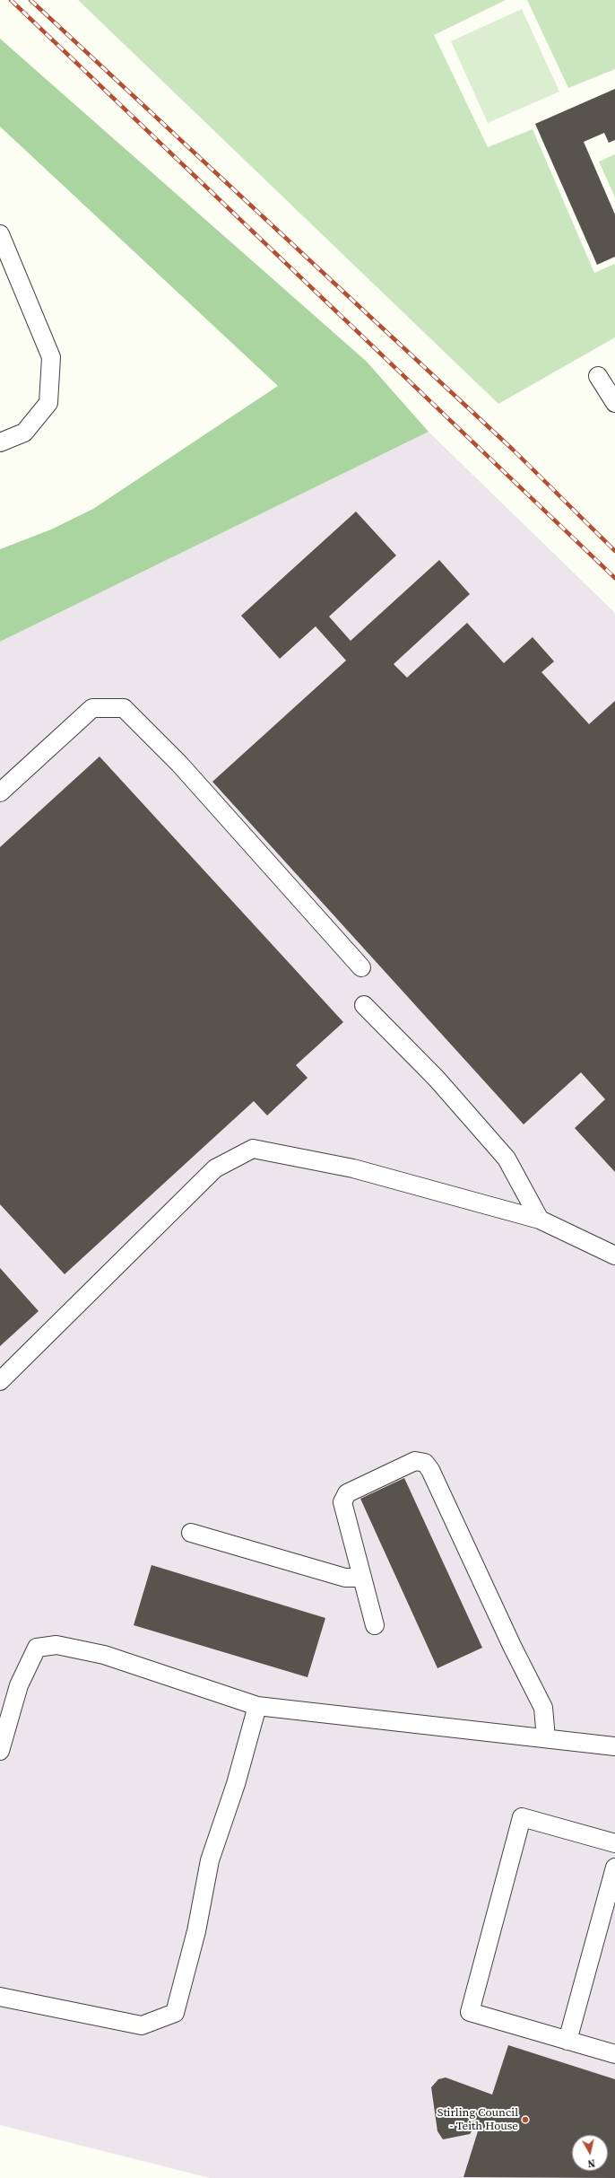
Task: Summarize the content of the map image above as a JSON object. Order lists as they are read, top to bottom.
{
  "places": ["Stirling Council - Teith House"],
  "north": "bottom"
}
